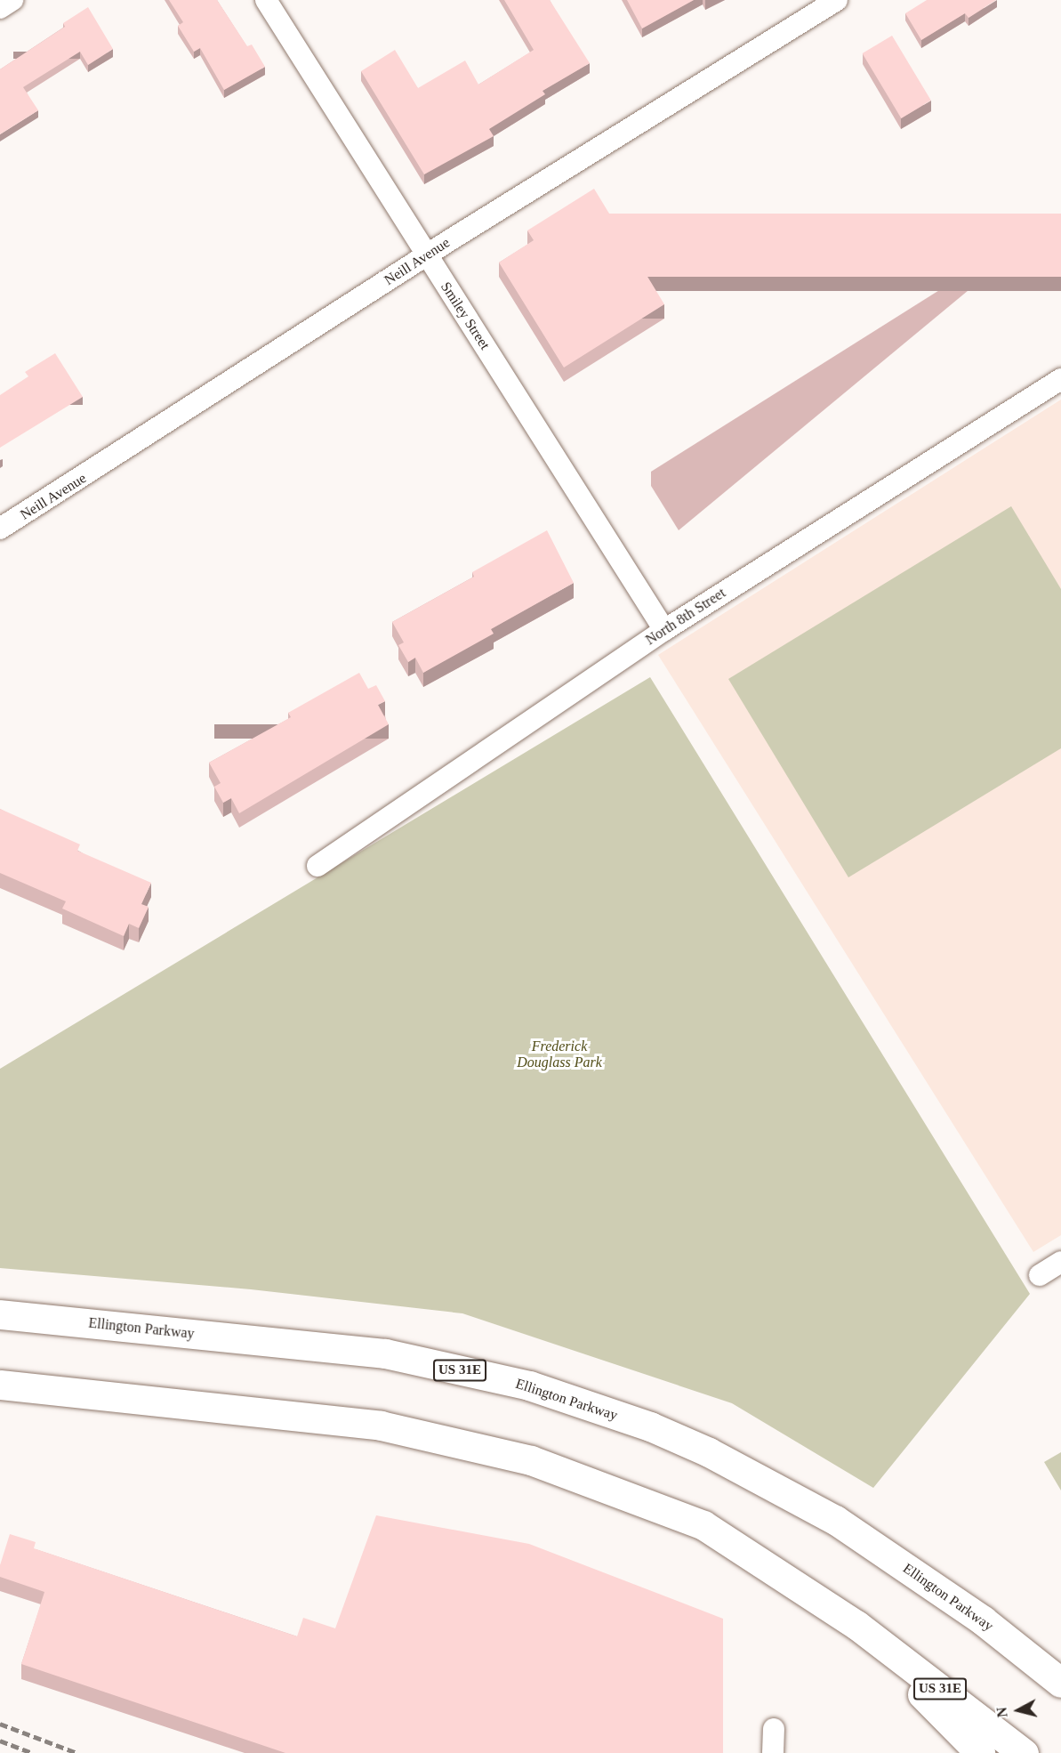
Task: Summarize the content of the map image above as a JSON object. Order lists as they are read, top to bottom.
{
  "streets": {
    "highway": ["Ellington Parkway", "US 31E"],
    "street": ["Neill Avenue", "Smiley Street", "North 8th Street"]
  },
  "crossings": [
    ["Neill Avenue", "Smiley Street"],
    ["Smiley Street", "North 8th Street"]
  ],
  "parks": ["Frederick Douglass Park"],
  "north": "left"
}
